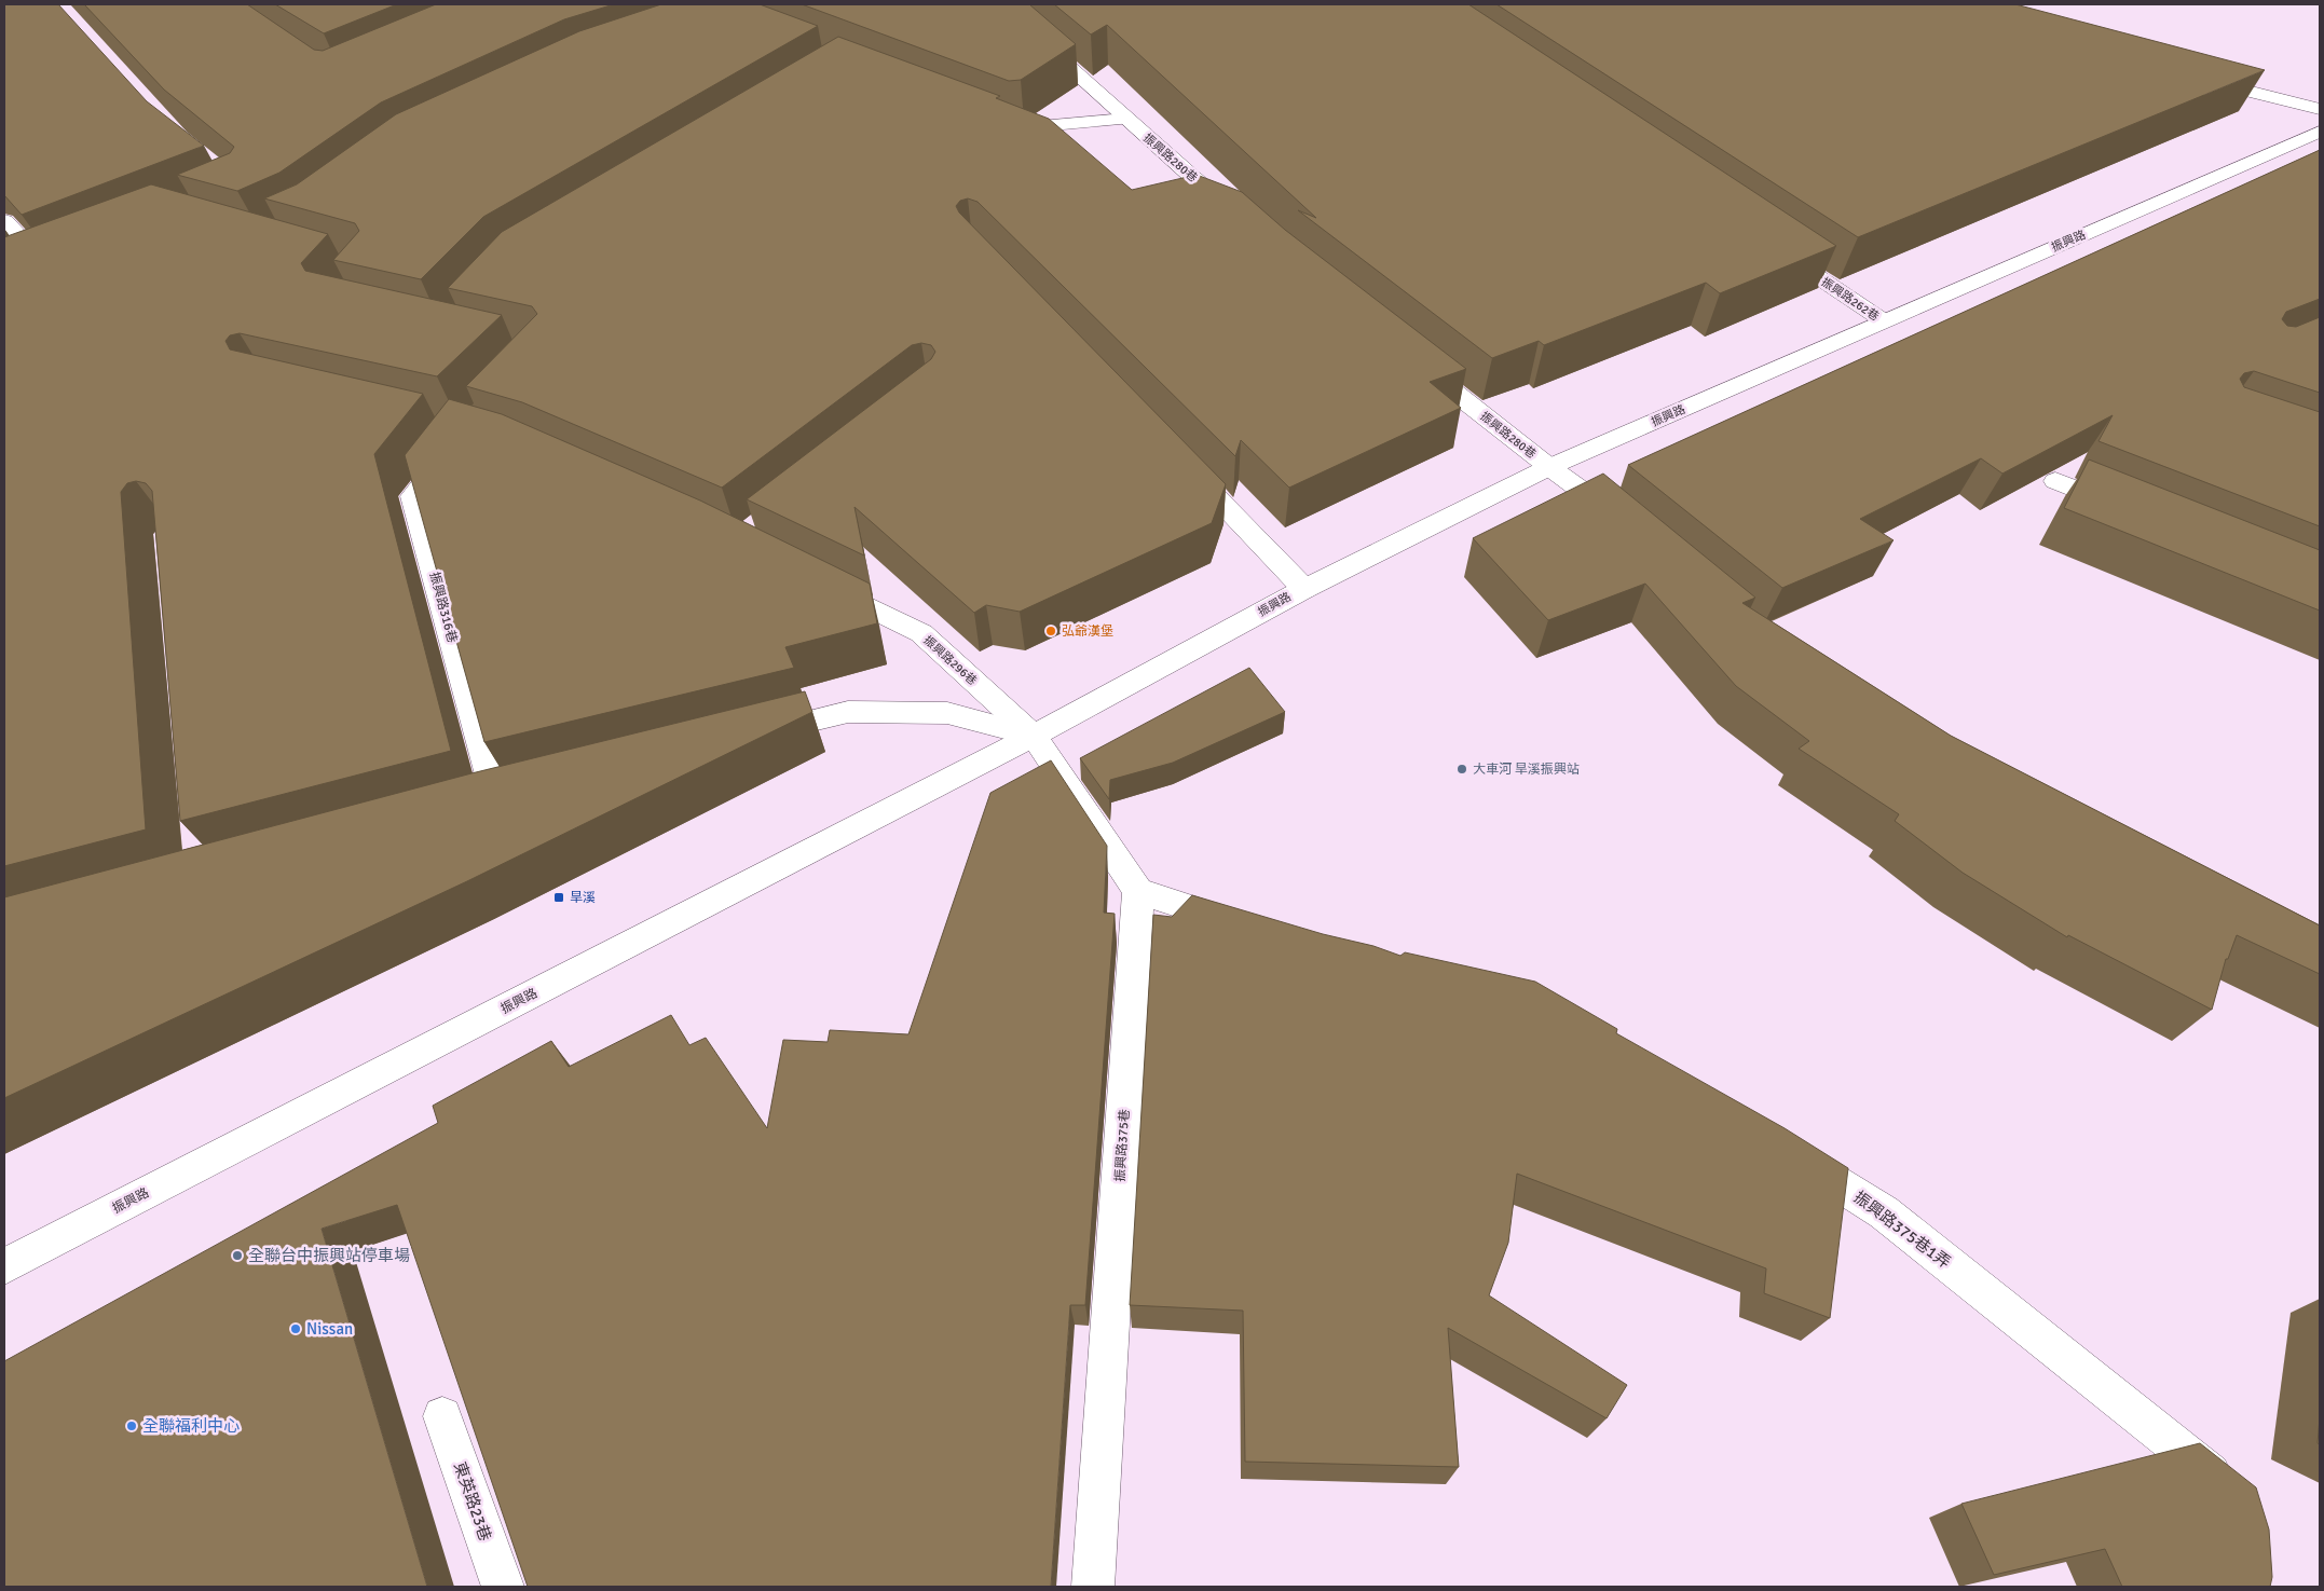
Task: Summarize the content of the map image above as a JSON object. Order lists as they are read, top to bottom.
{
  "streets": {
    "main road": [
      "振興路280巷",
      "振興路",
      "振興路262巷",
      "振興路316巷",
      "振興路296巷",
      "振興路375巷",
      "振興路375巷1弄",
      "東英路23巷"
    ]
  },
  "crossings": [
    ["振興路280巷", "振興路"],
    ["振興路", "振興路262巷"],
    ["振興路", "振興路296巷"]
  ],
  "places": {
    "other": [
      "弘爺漢堡",
      "大車河 旱溪振興站",
      "全聯台中振興站停車場",
      "Nissan",
      "全聯福利中心"
    ],
    "transit": ["旱溪"]
  }
}
